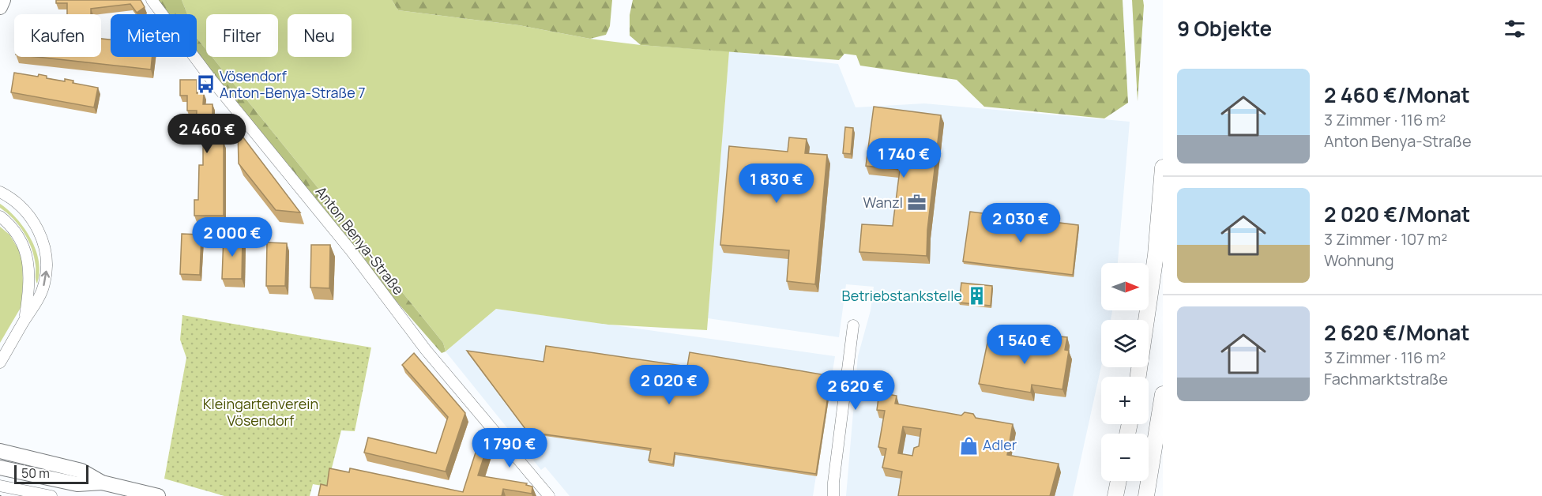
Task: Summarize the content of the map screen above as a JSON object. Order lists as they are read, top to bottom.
{
  "streets": {
    "street": ["Anton Benya-Straße"]
  },
  "parks": ["Kleingartenverein Vösendorf"],
  "places": {
    "bus stop": ["Vösendorf Anton-Benya-Straße 7"],
    "office": ["Wanzl"],
    "building": ["Betriebstankstelle"],
    "shop": ["Adler"]
  },
  "scale_bar": "50 m",
  "north": "right",
  "page": {
    "heading": "9 Objekte",
    "chip": [
      "Kaufen",
      "Mieten",
      "Filter",
      "Neu"
    ],
    "list": [
      {
        "name": "2 460 €/Monat",
        "note": "3 Zimmer · 116 m² · Anton Benya-Straße"
      },
      {
        "name": "2 020 €/Monat",
        "note": "3 Zimmer · 107 m² · Wohnung"
      },
      {
        "name": "2 620 €/Monat",
        "note": "3 Zimmer · 116 m² · Fachmarktstraße"
      }
    ],
    "price": [
      "2 460 €",
      "1 740 €",
      "1 830 €",
      "2 030 €",
      "2 000 €",
      "1 540 €",
      "2 020 €",
      "2 620 €",
      "1 790 €"
    ],
    "map_buttons": ["+", "−"],
    "scale": "50 m"
  }
}
